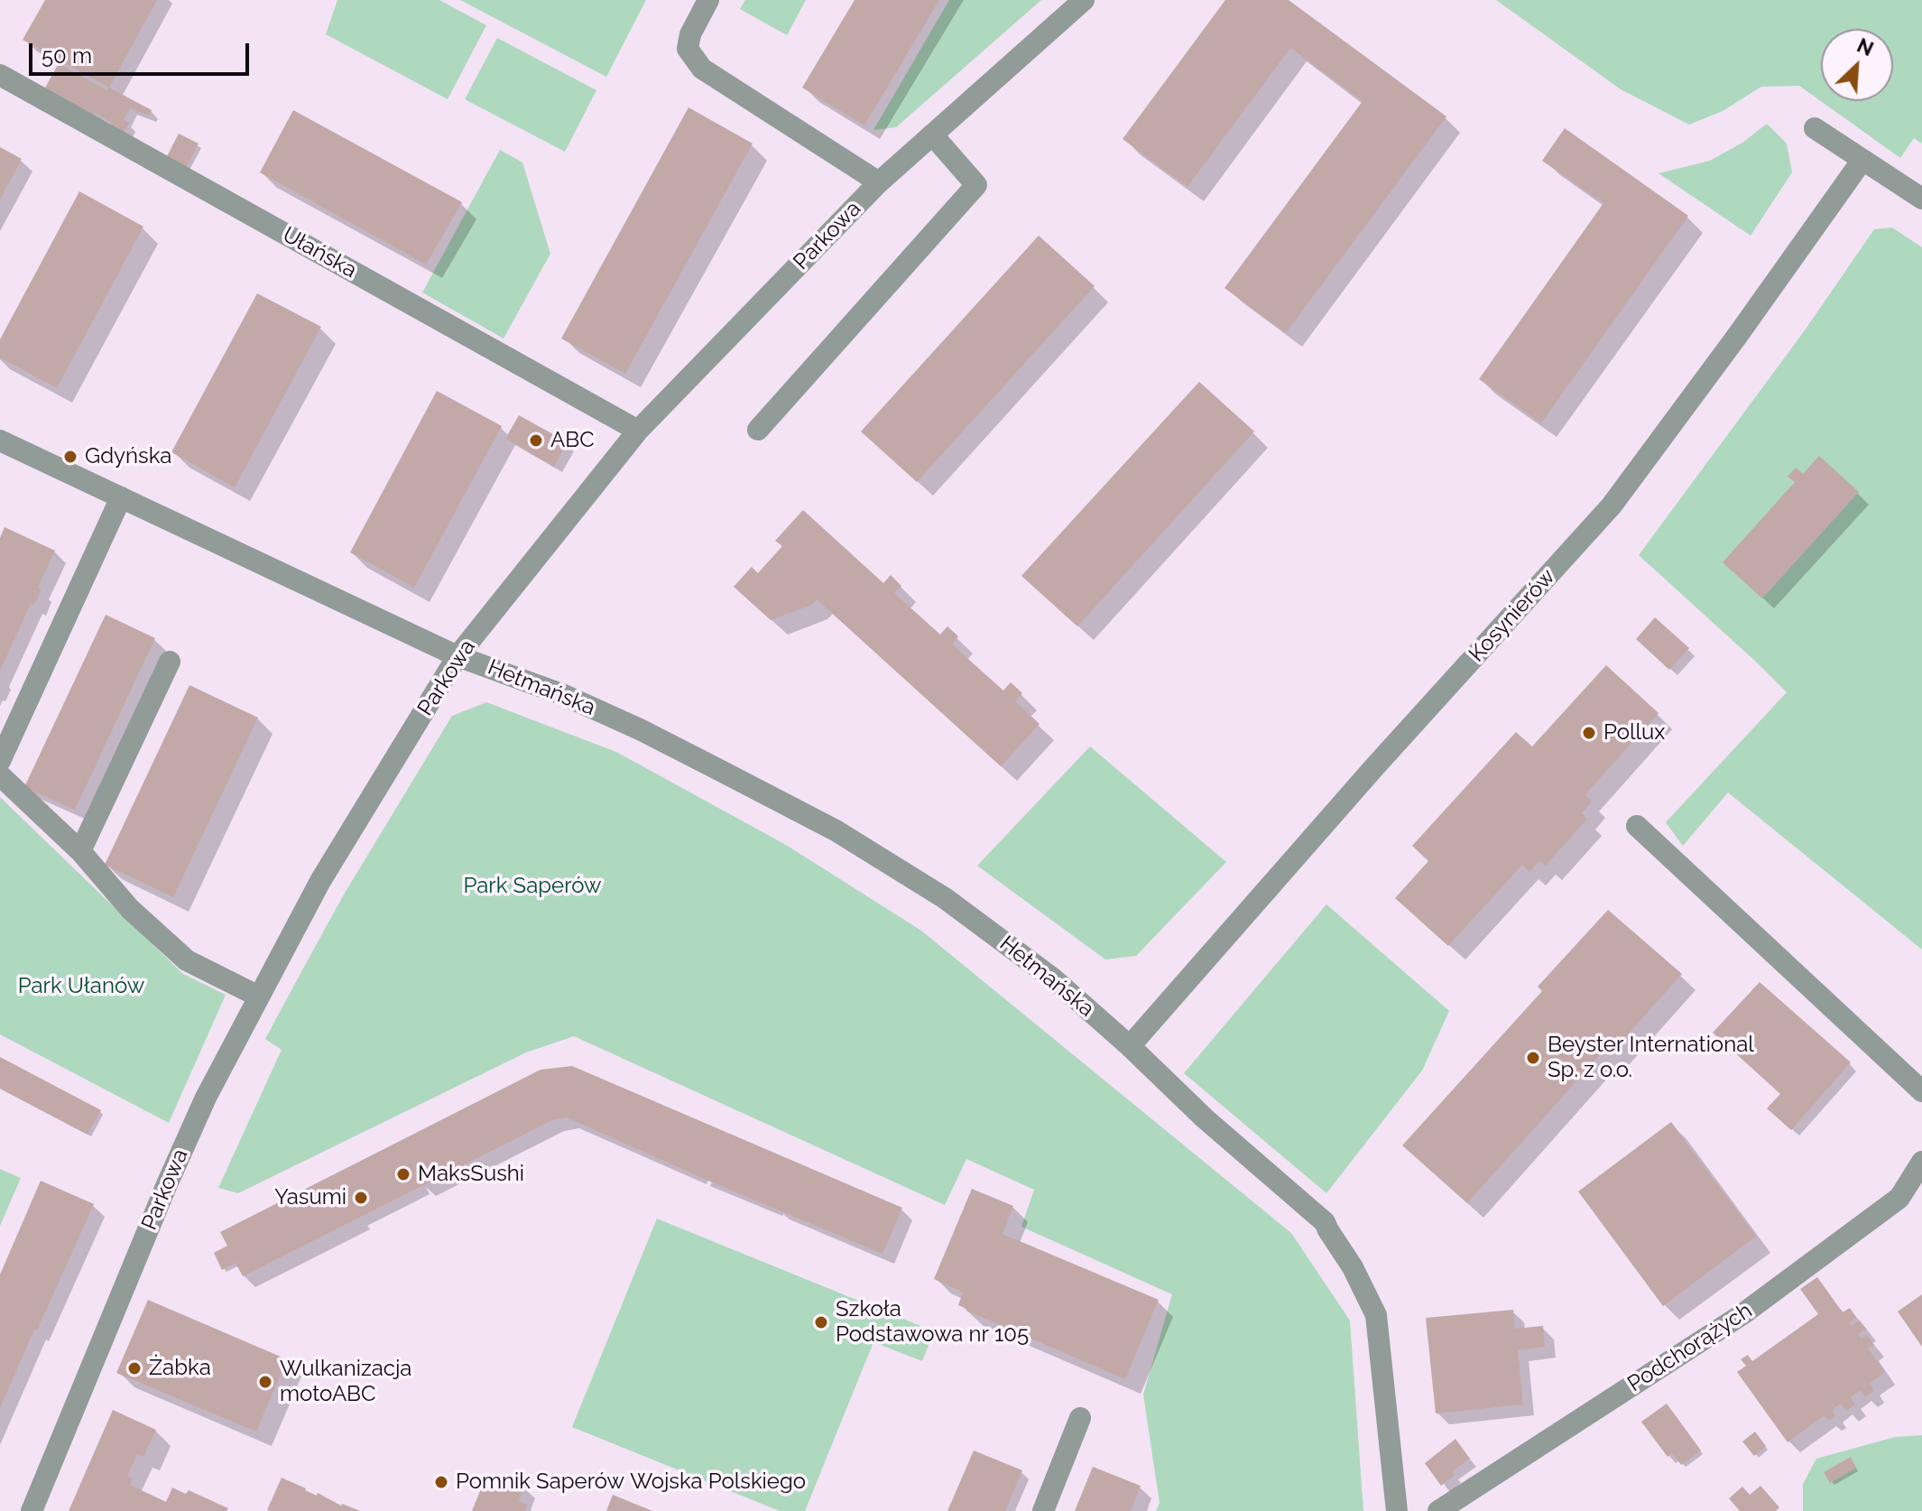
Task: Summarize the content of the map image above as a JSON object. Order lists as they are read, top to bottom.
{
  "streets": {
    "street": [
      "Parkowa",
      "Ułańska",
      "Kosynierów",
      "Hetmańska",
      "Podchorążych"
    ]
  },
  "crossings": [
    ["Parkowa", "Ułańska"],
    ["Parkowa", "Hetmańska"],
    ["Kosynierów", "Hetmańska"]
  ],
  "parks": ["Park Saperów", "Park Ułanów"],
  "places": [
    "ABC",
    "Gdyńska",
    "Pollux",
    "Beyster International Sp. z o.o.",
    "MaksSushi",
    "Yasumi",
    "Szkoła Podstawowa nr 105",
    "Żabka",
    "Wulkanizacja motoABC",
    "Pomnik Saperów Wojska Polskiego"
  ],
  "scale_bar": "50 m",
  "north": "top right"
}
